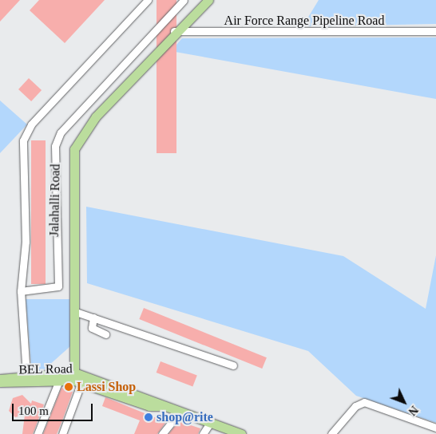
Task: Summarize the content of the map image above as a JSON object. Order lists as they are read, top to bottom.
{
  "streets": {
    "main road": ["Jalahalli Road", "BEL Road"],
    "street": ["Air Force Range Pipeline Road"]
  },
  "crossings": [
    ["Air Force Range Pipeline Road", "Jalahalli Road"],
    ["Jalahalli Road", "BEL Road"]
  ],
  "places": ["Lassi Shop", "shop@rite"],
  "scale_bar": "100 m",
  "north": "bottom right"
}
